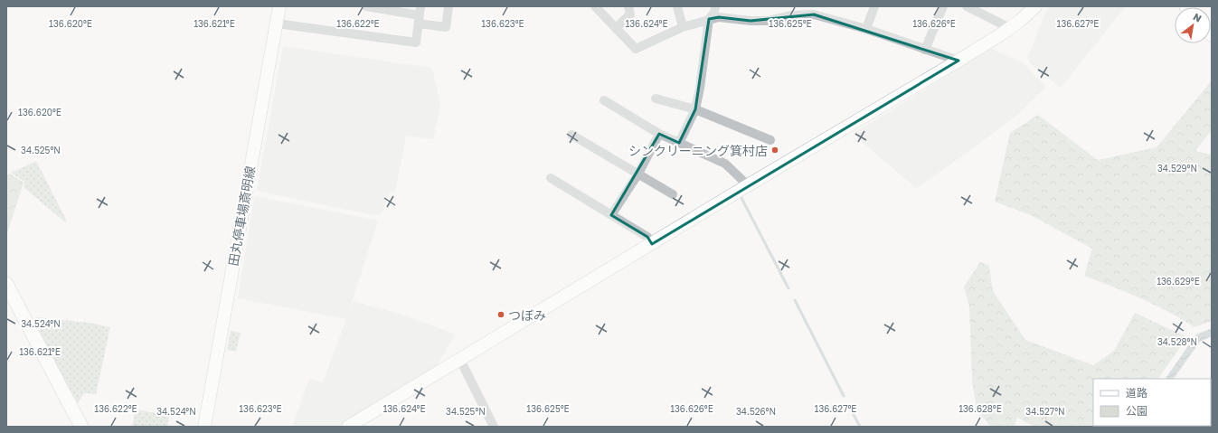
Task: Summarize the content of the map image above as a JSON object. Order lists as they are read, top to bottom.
{
  "streets": {
    "street": ["田丸停車場斎明線"]
  },
  "places": ["シンクリーニング箕村店", "つぼみ"],
  "legend": ["道路", "公園"],
  "north": "top right",
  "coordinates": [
    "136.622°E",
    "136.624°E",
    "136.625°E",
    "136.626°E",
    "136.627°E",
    "136.620°E",
    "136.621°E",
    "136.623°E",
    "34.525°N",
    "34.529°N",
    "136.629°E",
    "34.524°N",
    "34.528°N",
    "136.628°E",
    "34.526°N",
    "34.527°N"
  ]
}
